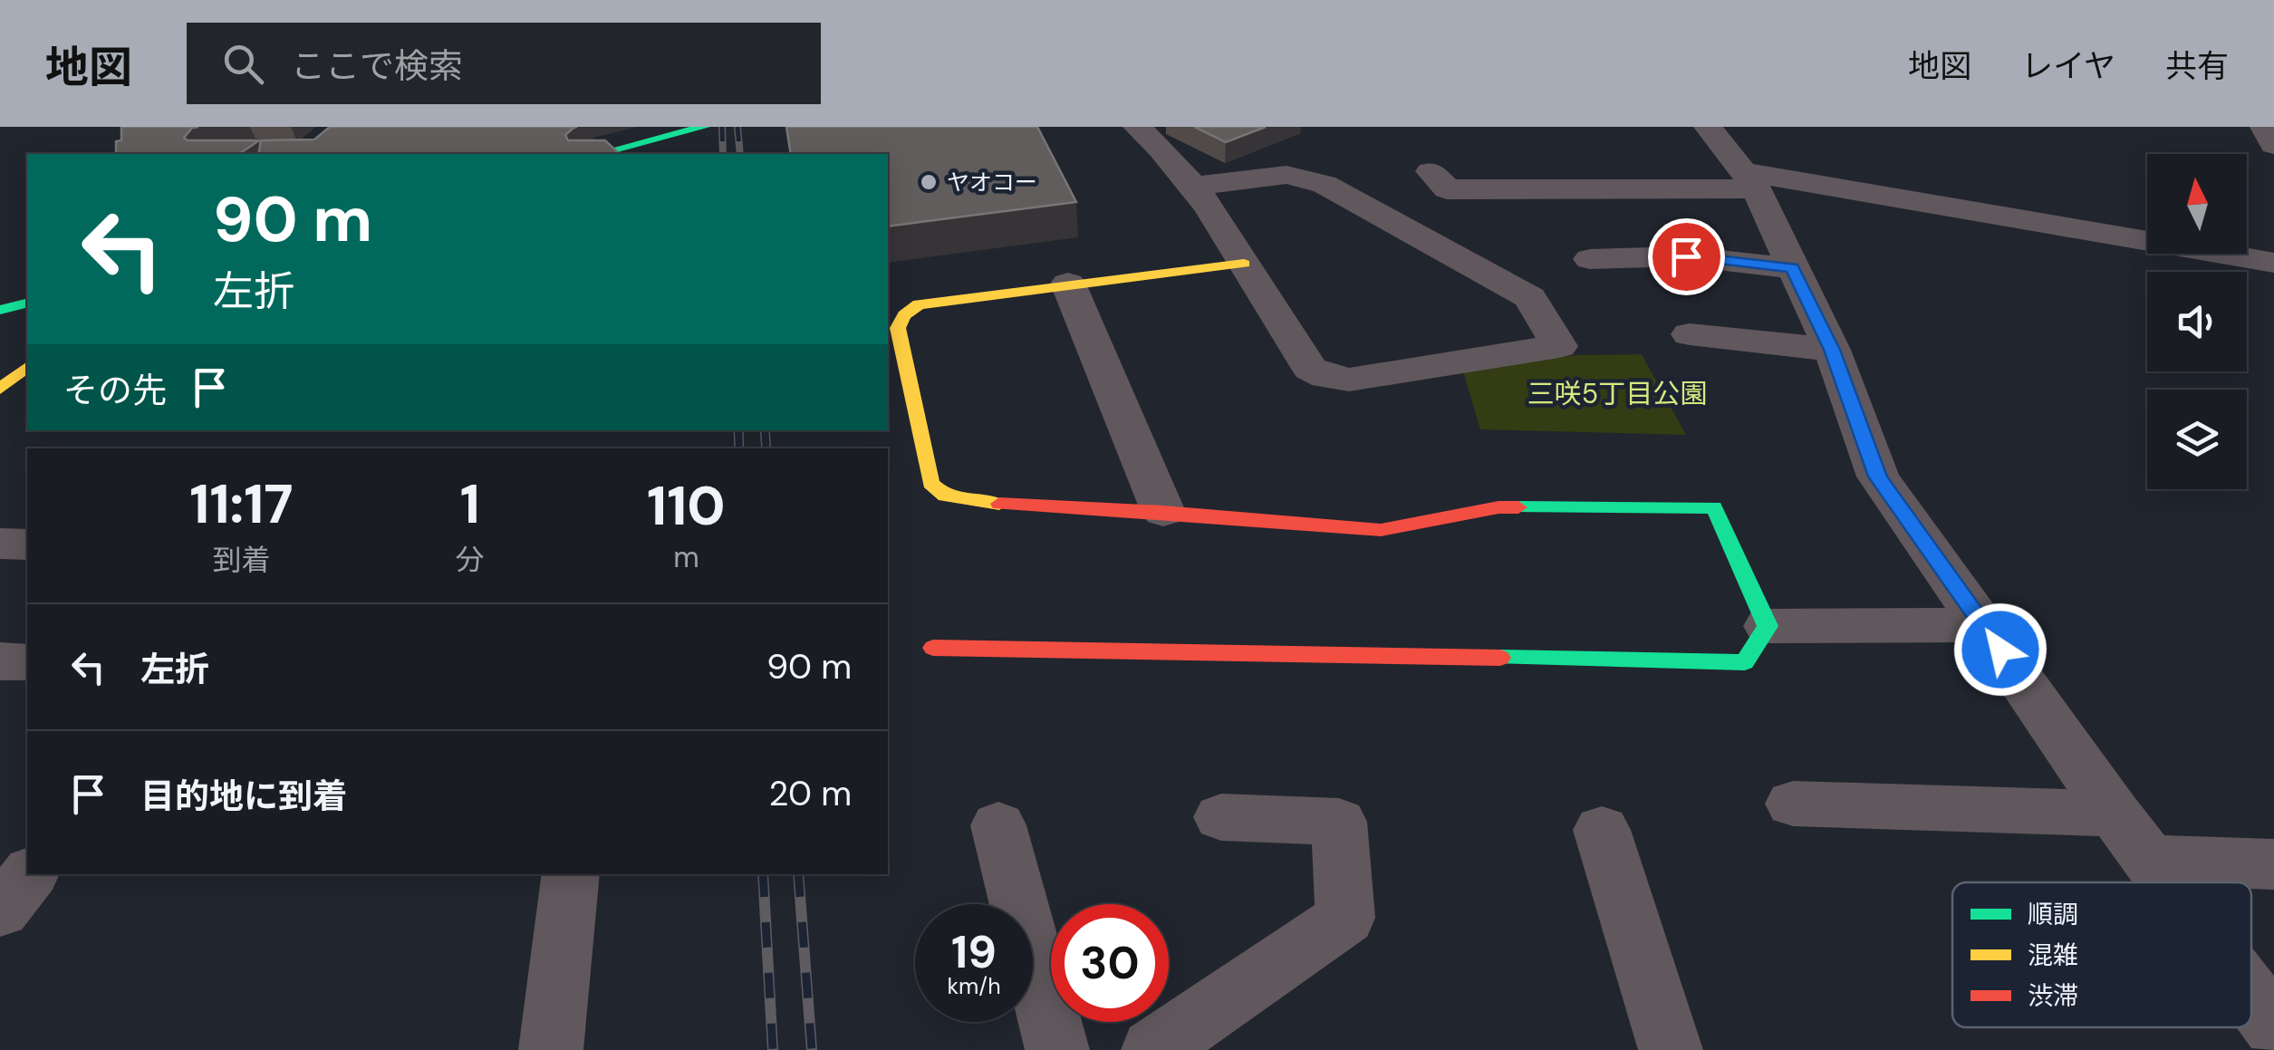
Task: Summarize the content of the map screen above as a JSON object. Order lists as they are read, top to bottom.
{
  "parks": ["三咲5丁目公園"],
  "places": ["ヤオコー"],
  "legend": ["順調", "混雑", "渋滞"],
  "north": "top",
  "page": {
    "header": "地図",
    "search": "ここで検索",
    "nav": ["地図", "レイヤ", "共有"],
    "turn": ["90 m", "左折"],
    "then": "その先",
    "eta": [
      "11:17",
      "到着",
      "1",
      "分",
      "110",
      "m"
    ],
    "list": [
      {
        "name": "左折",
        "value": "90 m"
      },
      {
        "name": "目的地に到着",
        "value": "20 m"
      }
    ],
    "speed": "19 km/h",
    "limit": "30"
  }
}
